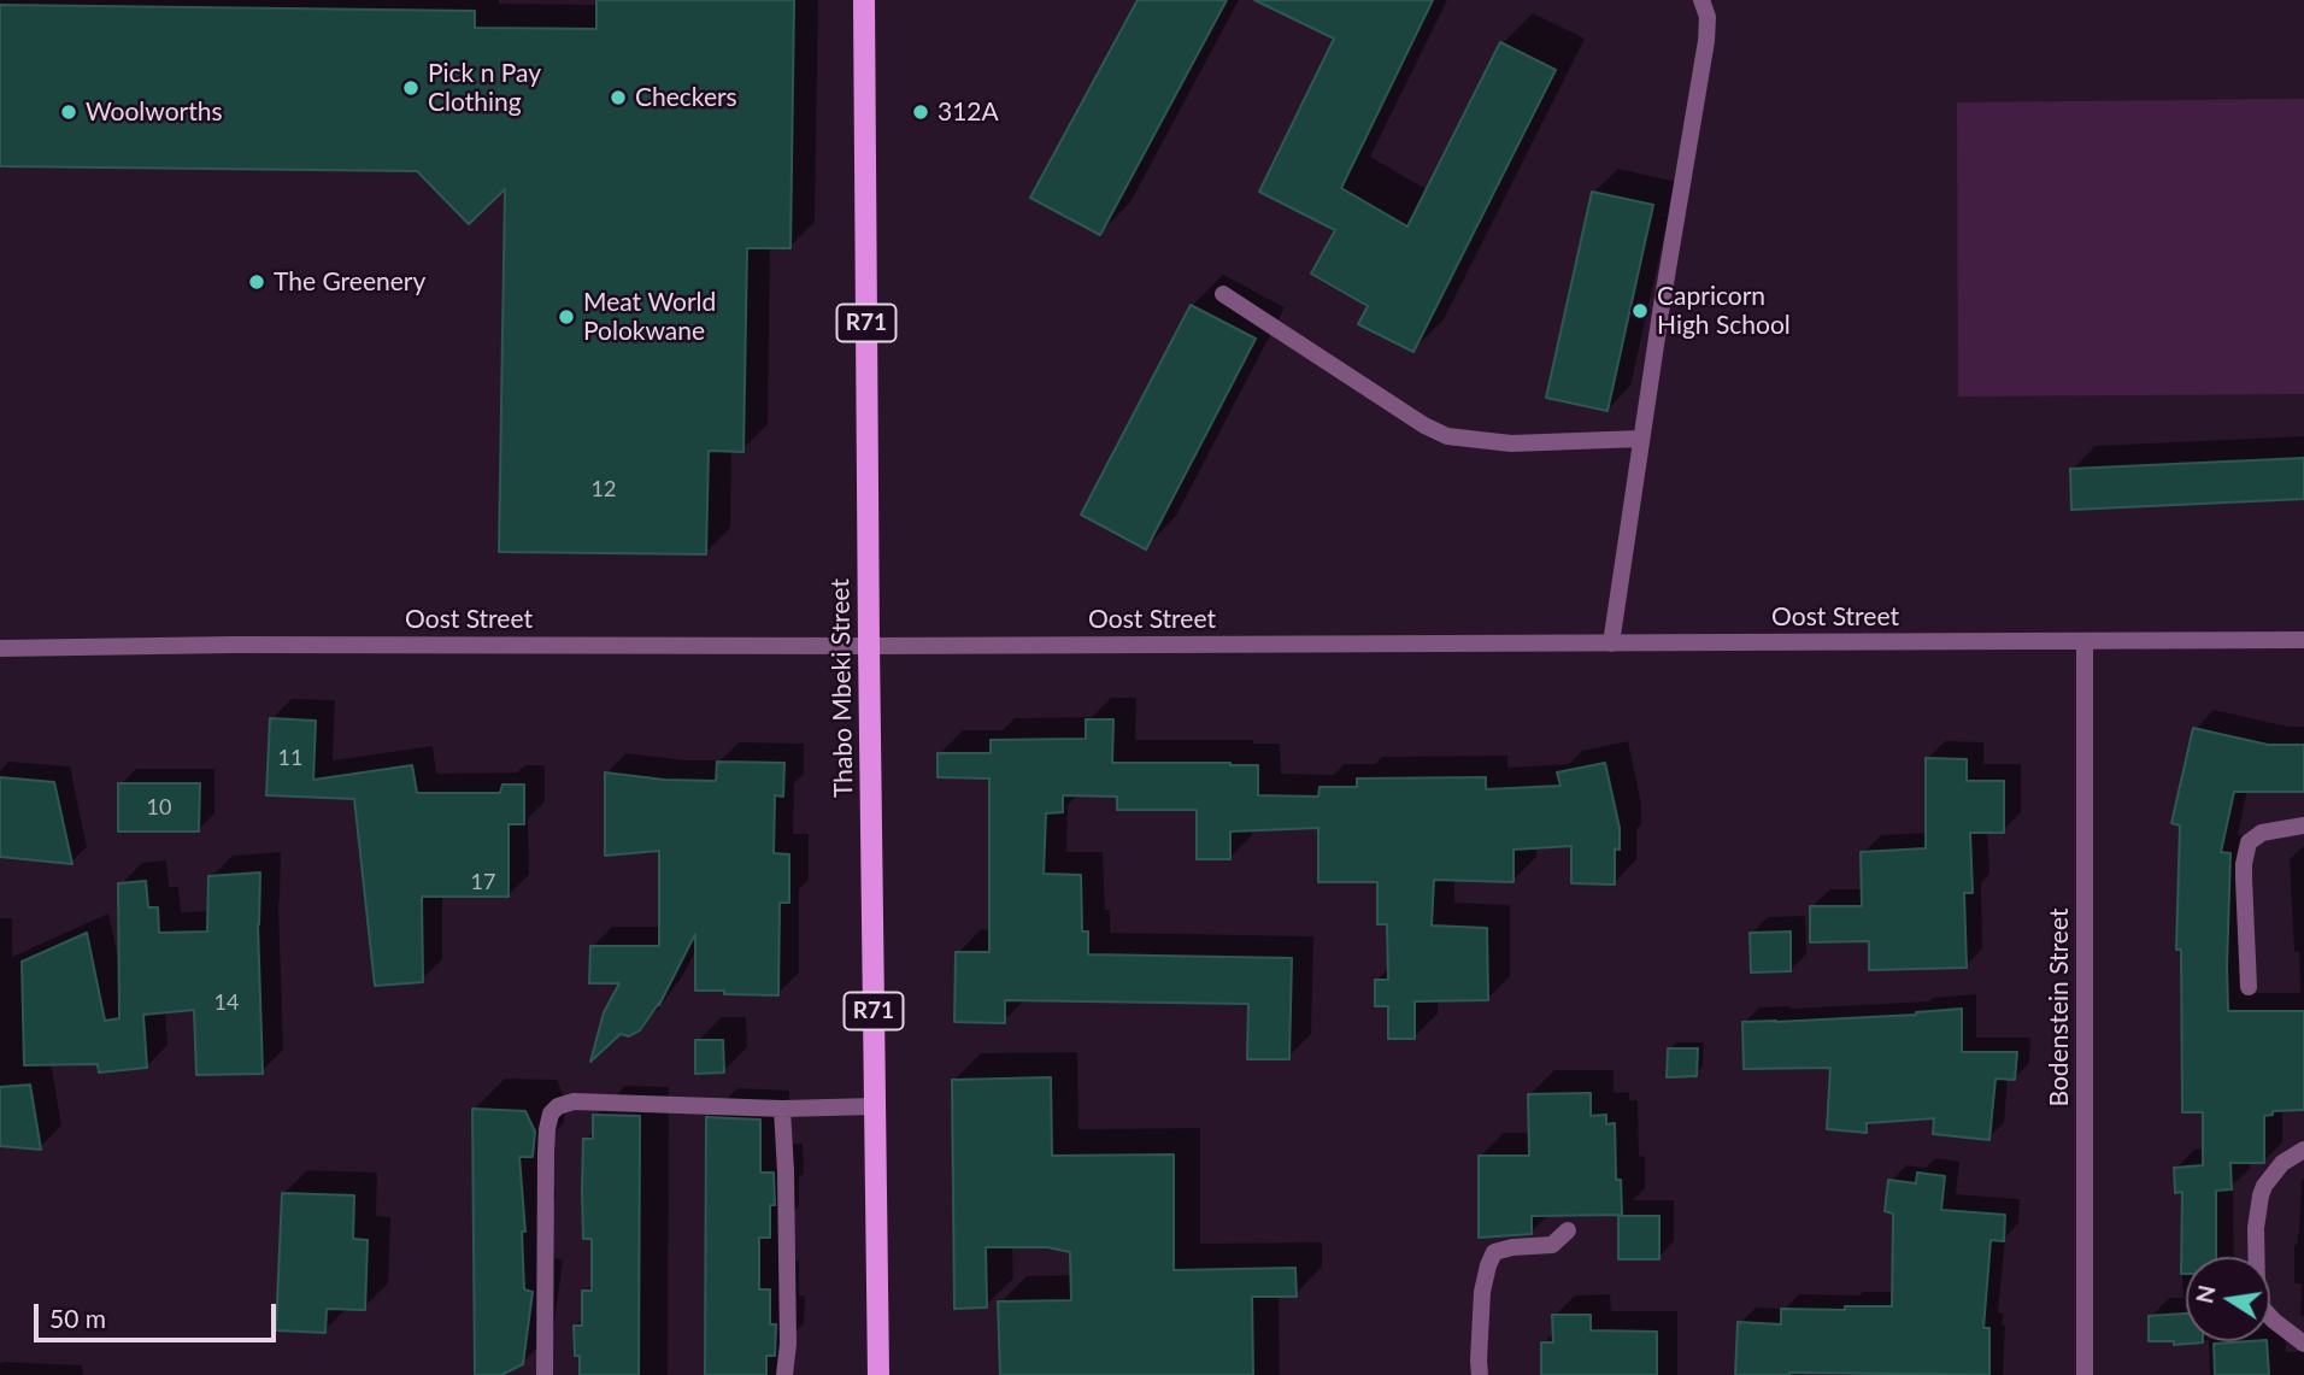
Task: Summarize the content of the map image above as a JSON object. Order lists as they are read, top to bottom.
{
  "streets": {
    "main road": ["R71", "Thabo Mbeki Street"],
    "street": ["Oost Street", "Bodenstein Street"]
  },
  "crossings": [
    ["Oost Street", "Thabo Mbeki Street"],
    ["Oost Street", "Bodenstein Street"]
  ],
  "places": [
    "Pick n Pay Clothing",
    "Checkers",
    "Woolworths",
    "312A",
    "The Greenery",
    "Capricorn High School",
    "Meat World Polokwane"
  ],
  "house_numbers": [
    "12",
    "11",
    "10",
    "17",
    "14"
  ],
  "scale_bar": "50 m",
  "north": "left"
}
